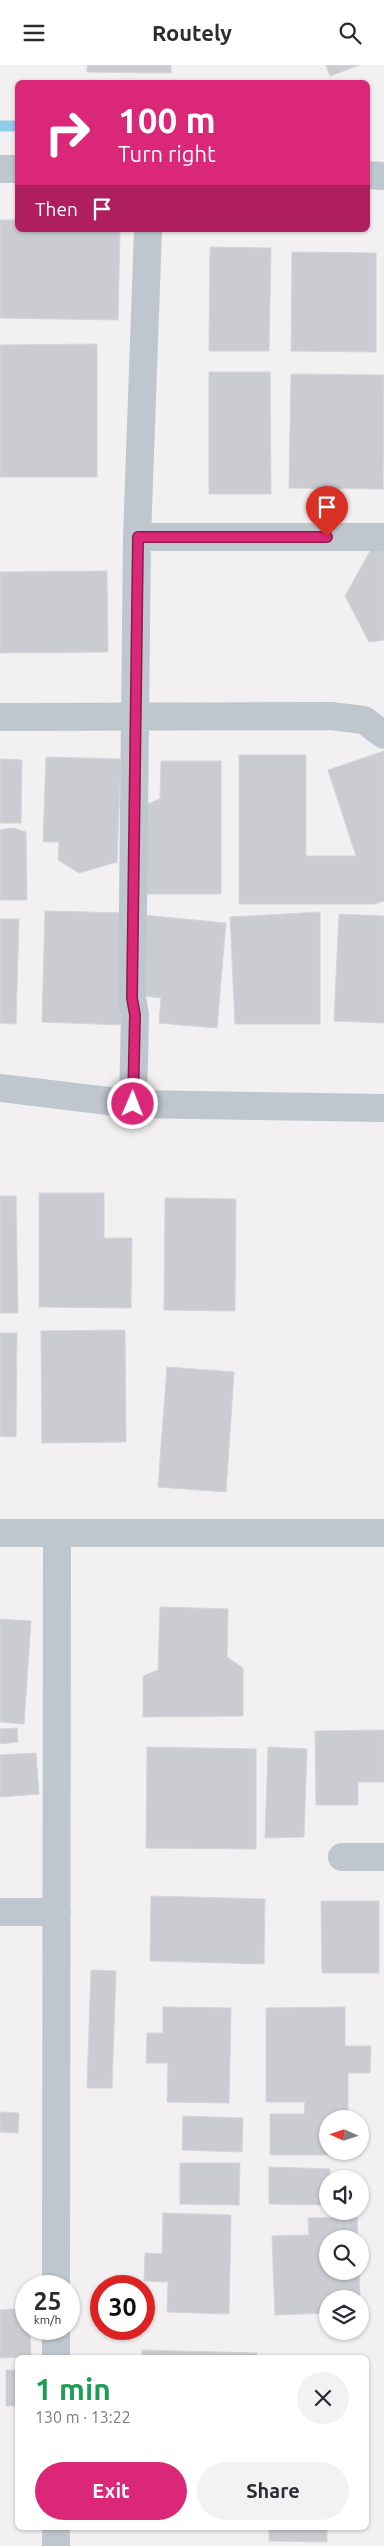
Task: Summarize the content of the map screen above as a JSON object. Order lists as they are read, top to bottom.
{
  "north": "left",
  "page": {
    "header": "Routely",
    "turn": ["100 m", "Turn right"],
    "then": "Then",
    "speed": "25 km/h",
    "limit": "30",
    "heading": ["1 min", "130 m · 13:22"],
    "buttons": ["Exit", "Share"]
  }
}
